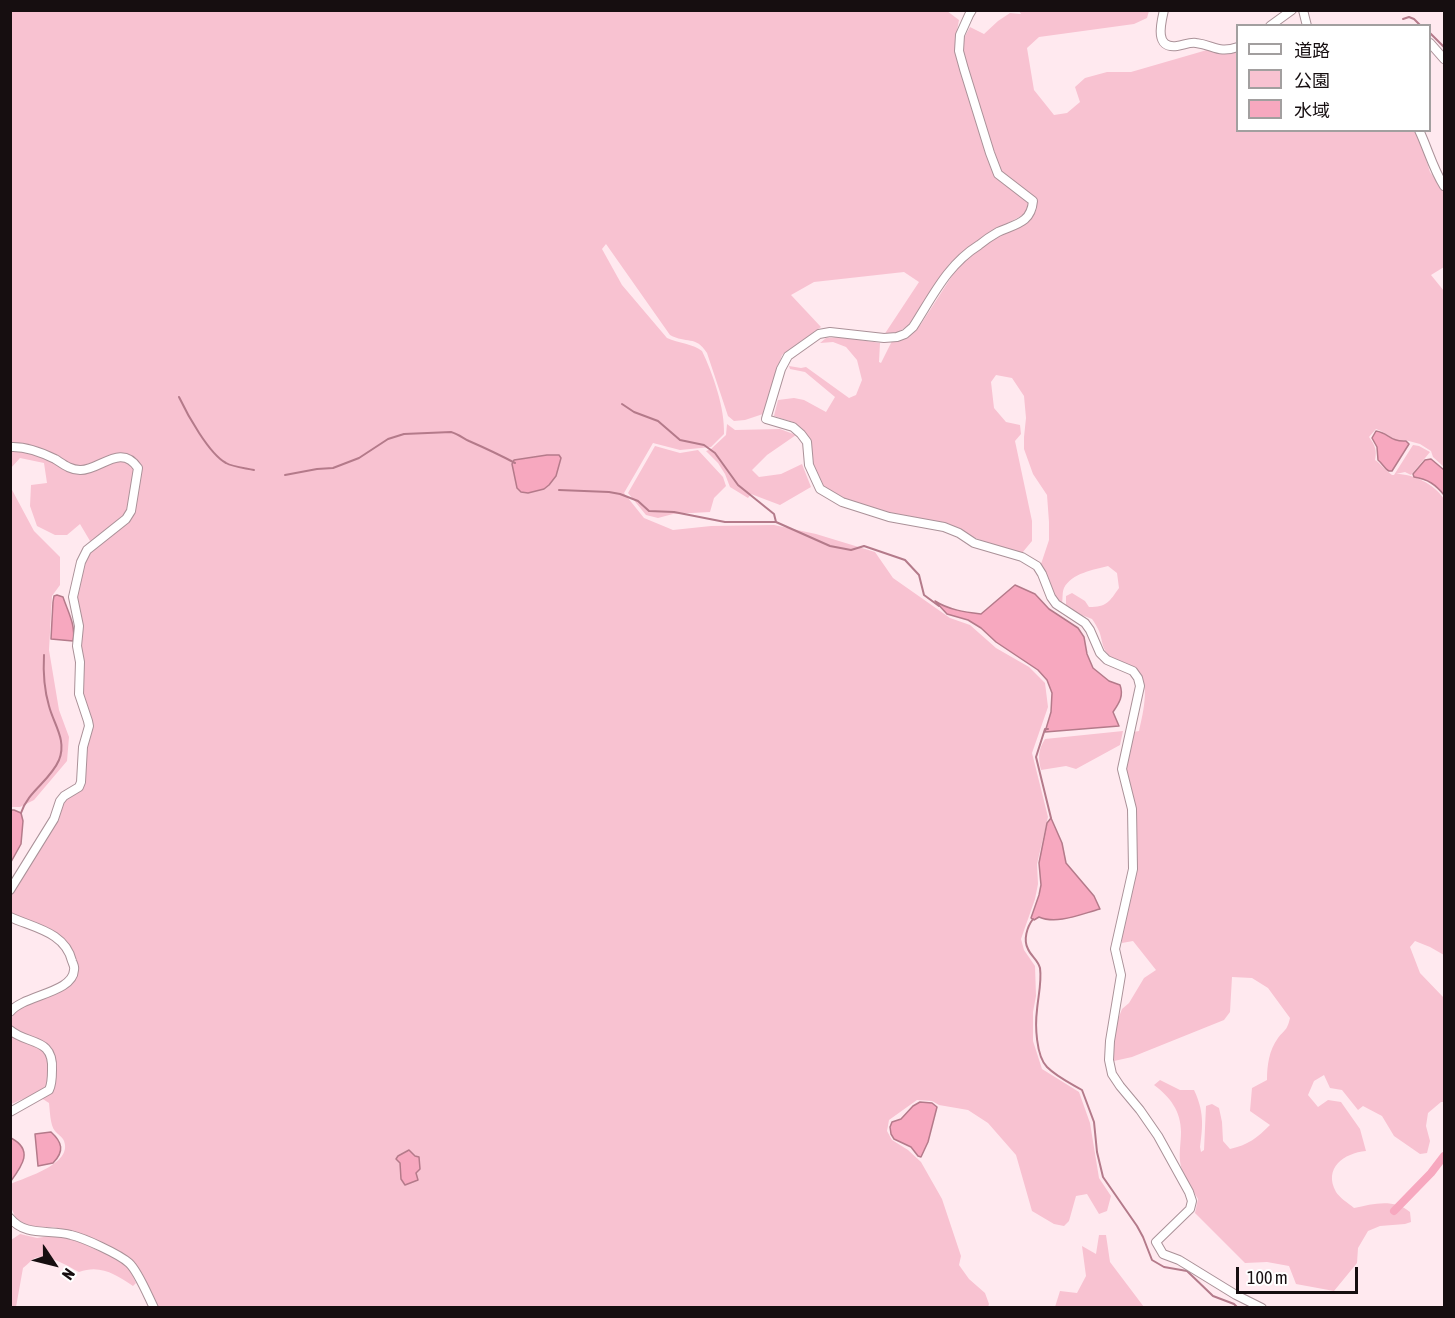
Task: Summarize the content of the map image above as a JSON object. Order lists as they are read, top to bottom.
{
  "legend": ["道路", "公園", "水域"],
  "scale_bar": "100 m",
  "north": "bottom right"
}
